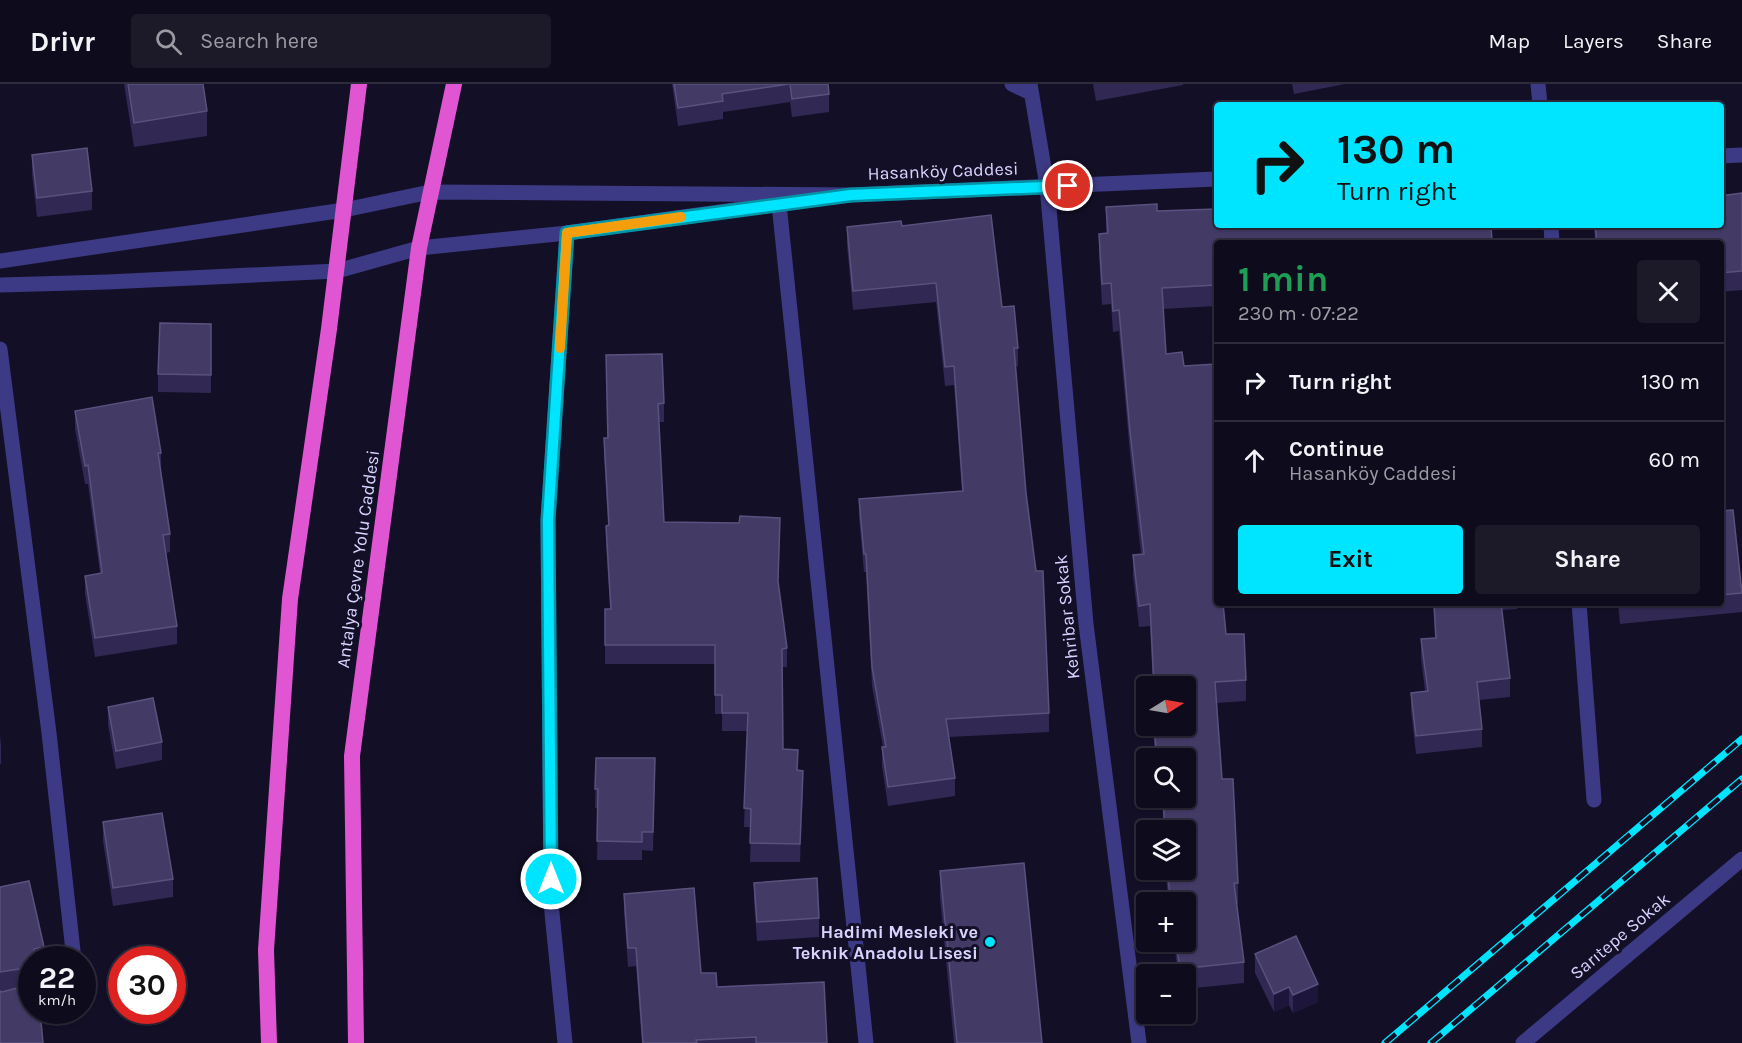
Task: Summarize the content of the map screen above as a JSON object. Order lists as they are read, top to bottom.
{
  "streets": {
    "highway": ["Antalya Çevre Yolu Caddesi"],
    "street": ["Hasanköy Caddesi", "Kehribar Sokak", "Sarıtepe Sokak"]
  },
  "crossings": [
    ["Hasanköy Caddesi", "Kehribar Sokak"]
  ],
  "places": ["Hadimi Mesleki ve Teknik Anadolu Lisesi"],
  "north": "right",
  "page": {
    "header": "Drivr",
    "search": "Search here",
    "nav": ["Map", "Layers", "Share"],
    "turn": ["130 m", "Turn right"],
    "heading": ["1 min", "230 m · 07:22"],
    "list": [
      {
        "name": "Turn right",
        "value": "130 m"
      },
      {
        "name": "Continue",
        "note": "Hasanköy Caddesi",
        "value": "60 m"
      }
    ],
    "buttons": ["Exit", "Share"],
    "map_buttons": ["+", "−"],
    "speed": "22 km/h",
    "limit": "30"
  }
}
